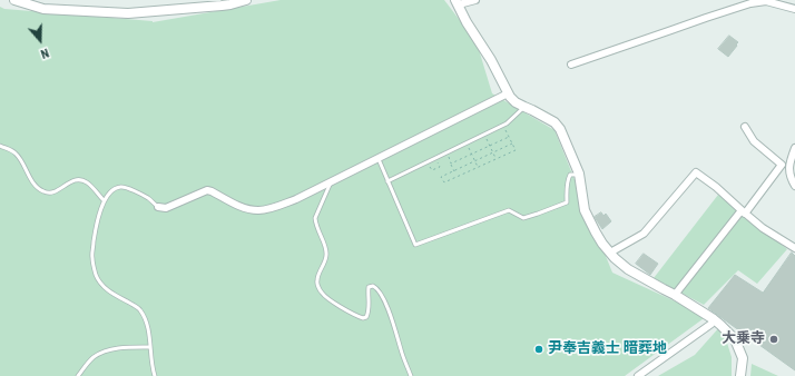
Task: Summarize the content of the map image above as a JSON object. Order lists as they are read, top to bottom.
{
  "places": ["大乗寺", "尹奉吉義士 暗葬地"],
  "north": "bottom"
}
